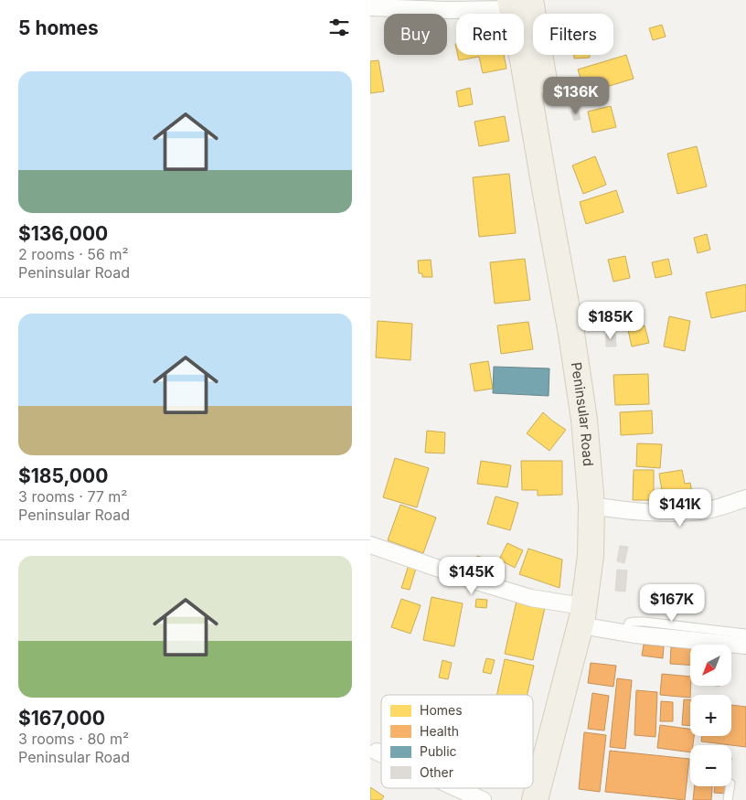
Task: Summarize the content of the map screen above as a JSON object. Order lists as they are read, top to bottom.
{
  "streets": {
    "main road": ["Peninsular Road"]
  },
  "legend": [
    "Homes",
    "Health",
    "Public",
    "Other"
  ],
  "north": "bottom left",
  "page": {
    "heading": "5 homes",
    "chip": ["Buy", "Rent", "Filters"],
    "list": [
      {
        "name": "$136,000",
        "note": "2 rooms · 56 m² · Peninsular Road"
      },
      {
        "name": "$185,000",
        "note": "3 rooms · 77 m² · Peninsular Road"
      },
      {
        "name": "$167,000",
        "note": "3 rooms · 80 m² · Peninsular Road"
      }
    ],
    "price": [
      "$136K",
      "$185K",
      "$141K",
      "$145K",
      "$167K"
    ],
    "map_buttons": ["+", "−"]
  }
}
